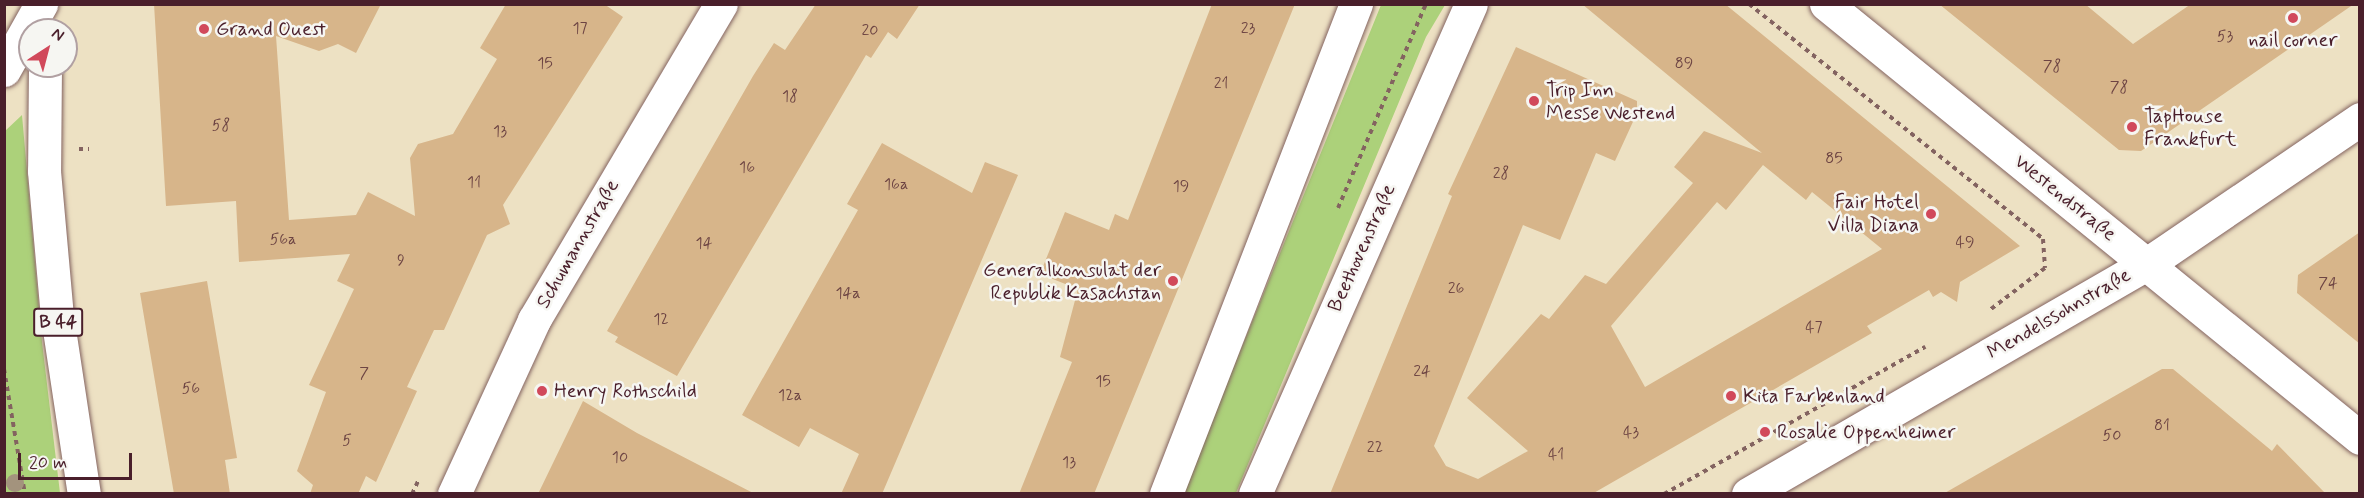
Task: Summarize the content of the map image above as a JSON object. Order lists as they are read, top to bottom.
{
  "streets": {
    "street": [
      "Westendstraße",
      "Schumannstraße",
      "Beethovenstraße",
      "Mendelssohnstraße",
      "B 44"
    ]
  },
  "crossings": [
    ["Westendstraße", "Mendelssohnstraße"]
  ],
  "places": [
    "nail corner",
    "Grand Ouest",
    "Trip Inn Messe Westend",
    "TapHouse Frankfurt",
    "Fair Hotel Villa Diana",
    "Generalkonsulat der Republik Kasachstan",
    "Henry Rothschild",
    "Kita Farbenland",
    "Rosalie Oppenheimer"
  ],
  "house_numbers": [
    "17",
    "23",
    "20",
    "53",
    "15",
    "89",
    "78",
    "21",
    "78",
    "18",
    "58",
    "13",
    "85",
    "16",
    "28",
    "11",
    "16a",
    "19",
    "56a",
    "49",
    "14",
    "9",
    "74",
    "26",
    "14a",
    "12",
    "47",
    "24",
    "7",
    "15",
    "56",
    "12a",
    "81",
    "43",
    "50",
    "5",
    "22",
    "41",
    "10",
    "13"
  ],
  "scale_bar": "20 m",
  "north": "top right"
}
